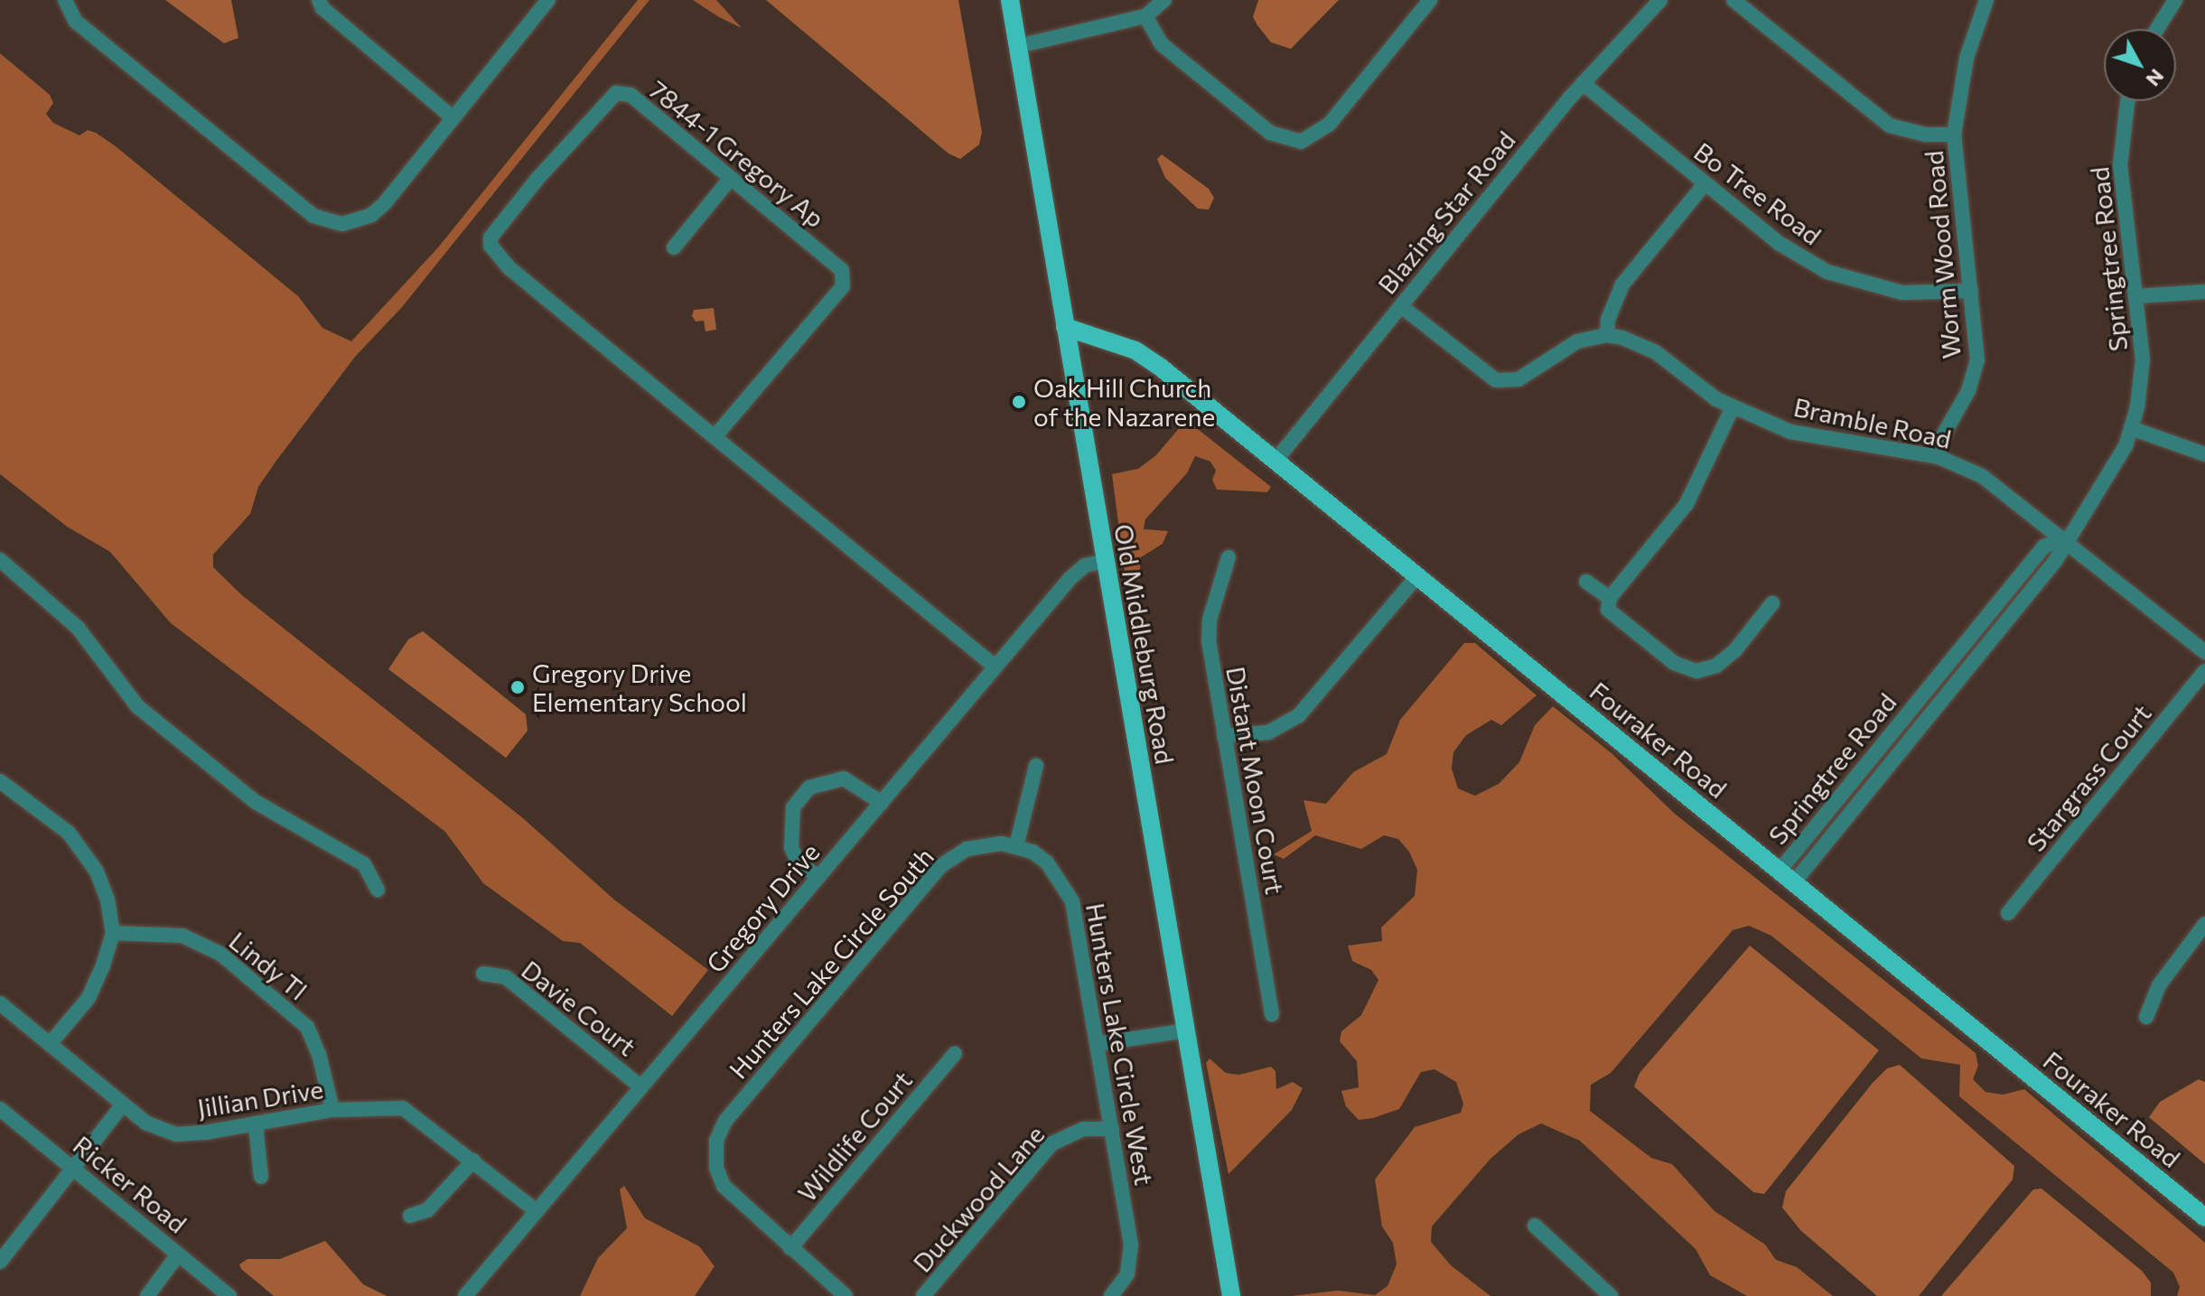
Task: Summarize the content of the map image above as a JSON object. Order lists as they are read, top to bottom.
{
  "streets": {
    "main road": ["Old Middleburg Road", "Fouraker Road"],
    "street": [
      "7844-1 Gregory Ap",
      "Bo Tree Road",
      "Blazing Star Road",
      "Worm Wood Road",
      "Springtree Road",
      "Bramble Road",
      "Stargrass Court",
      "Distant Moon Court",
      "Gregory Drive",
      "Hunters Lake Circle South",
      "Lindy Tl",
      "Davie Court",
      "Hunters Lake Circle West",
      "Jillian Drive",
      "Wildlife Court",
      "Ricker Road",
      "Duckwood Lane"
    ]
  },
  "crossings": [
    ["7844-1 Gregory Ap", "Gregory Drive"],
    ["Bo Tree Road", "Blazing Star Road"],
    ["Bo Tree Road", "Worm Wood Road"],
    ["Blazing Star Road", "Fouraker Road"],
    ["Worm Wood Road", "Bramble Road"],
    ["Springtree Road", "Bramble Road"],
    ["Springtree Road", "Fouraker Road"],
    ["Old Middleburg Road", "Fouraker Road"],
    ["Old Middleburg Road", "Gregory Drive"],
    ["Gregory Drive", "Davie Court"],
    ["Gregory Drive", "Jillian Drive"],
    ["Hunters Lake Circle South", "Hunters Lake Circle West"],
    ["Hunters Lake Circle South", "Wildlife Court"],
    ["Lindy Tl", "Jillian Drive"],
    ["Hunters Lake Circle West", "Duckwood Lane"]
  ],
  "places": ["Oak Hill Church of the Nazarene", "Gregory Drive Elementary School"],
  "north": "bottom right"
}
